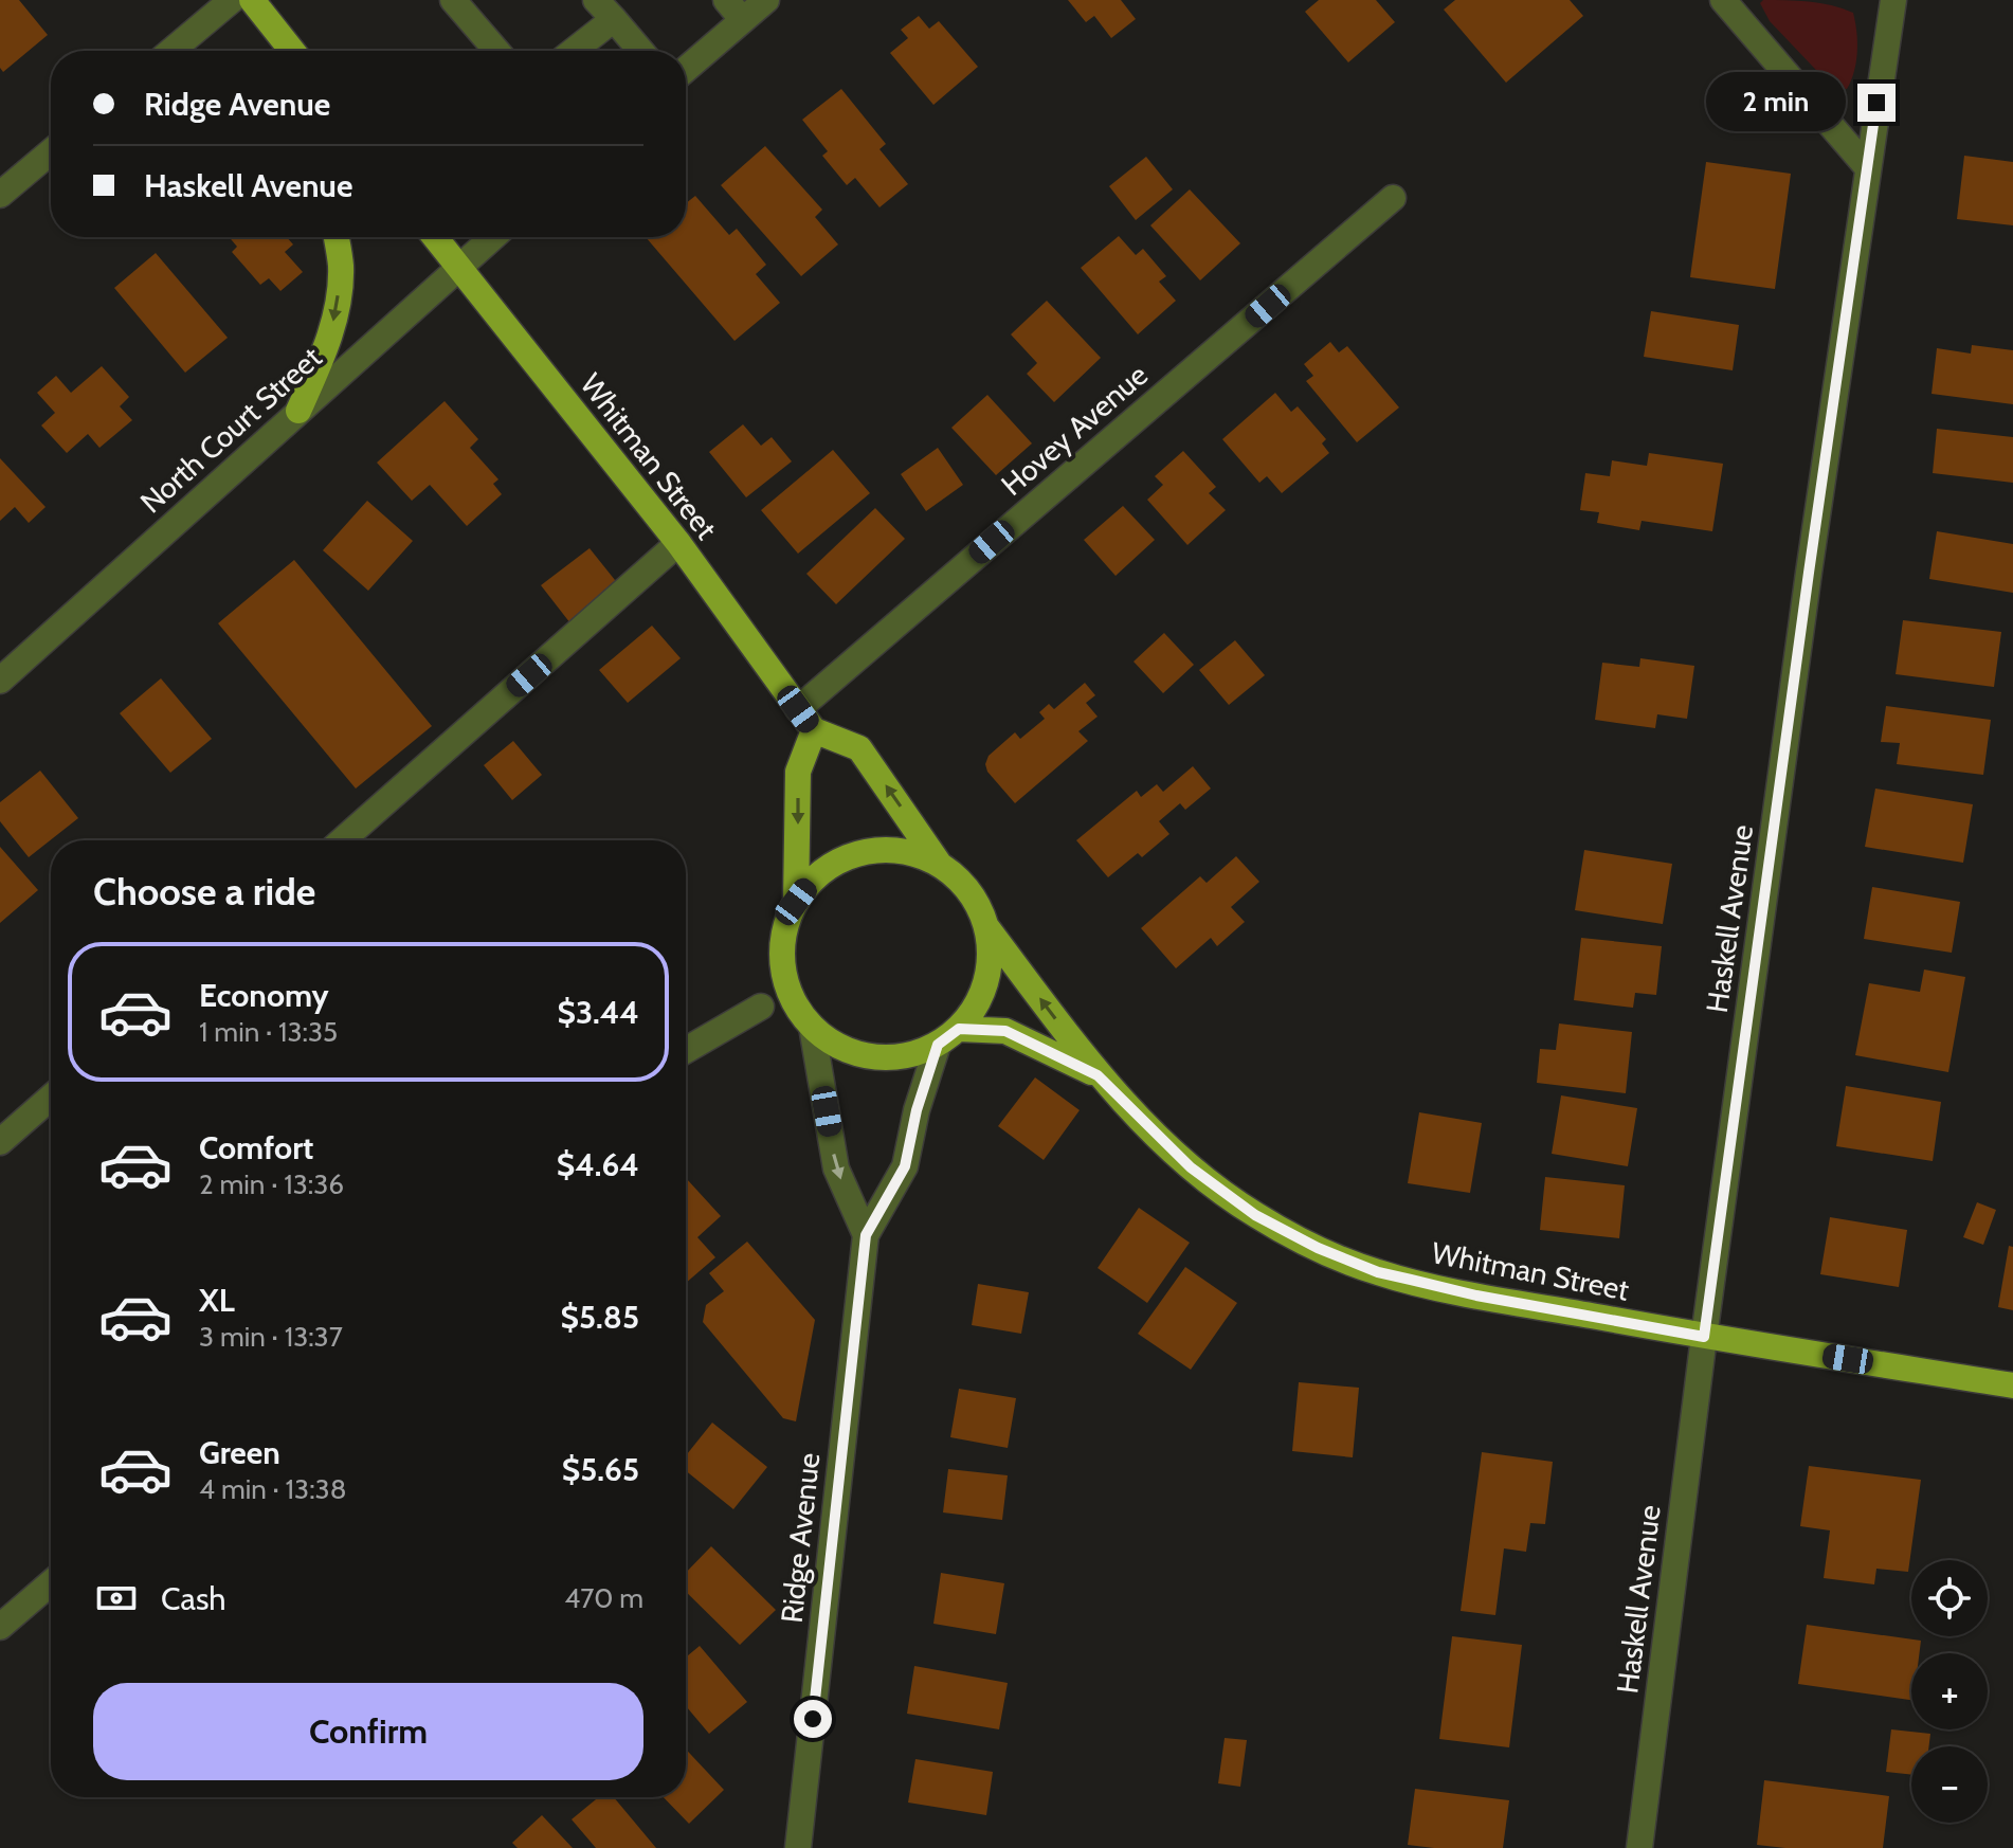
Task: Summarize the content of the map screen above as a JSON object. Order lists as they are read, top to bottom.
{
  "streets": {
    "main road": ["Whitman Street"],
    "street": [
      "North Court Street",
      "Hovey Avenue",
      "Haskell Avenue",
      "Ridge Avenue"
    ]
  },
  "crossings": [
    ["North Court Street", "Whitman Street"],
    ["Hovey Avenue", "Whitman Street"],
    ["Whitman Street", "Haskell Avenue"],
    ["Whitman Street", "Ridge Avenue"]
  ],
  "page": {
    "banner": ["Ridge Avenue", "Haskell Avenue"],
    "bubble": "2 min",
    "heading": "Choose a ride",
    "list": [
      {
        "name": "Economy",
        "note": "1 min · 13:35",
        "value": "$3.44"
      },
      {
        "name": "Comfort",
        "note": "2 min · 13:36",
        "value": "$4.64"
      },
      {
        "name": "XL",
        "note": "3 min · 13:37",
        "value": "$5.85"
      },
      {
        "name": "Green",
        "note": "4 min · 13:38",
        "value": "$5.65"
      }
    ],
    "pay": ["Cash", "470 m"],
    "map_buttons": ["+", "−"],
    "buttons": "Confirm"
  }
}
